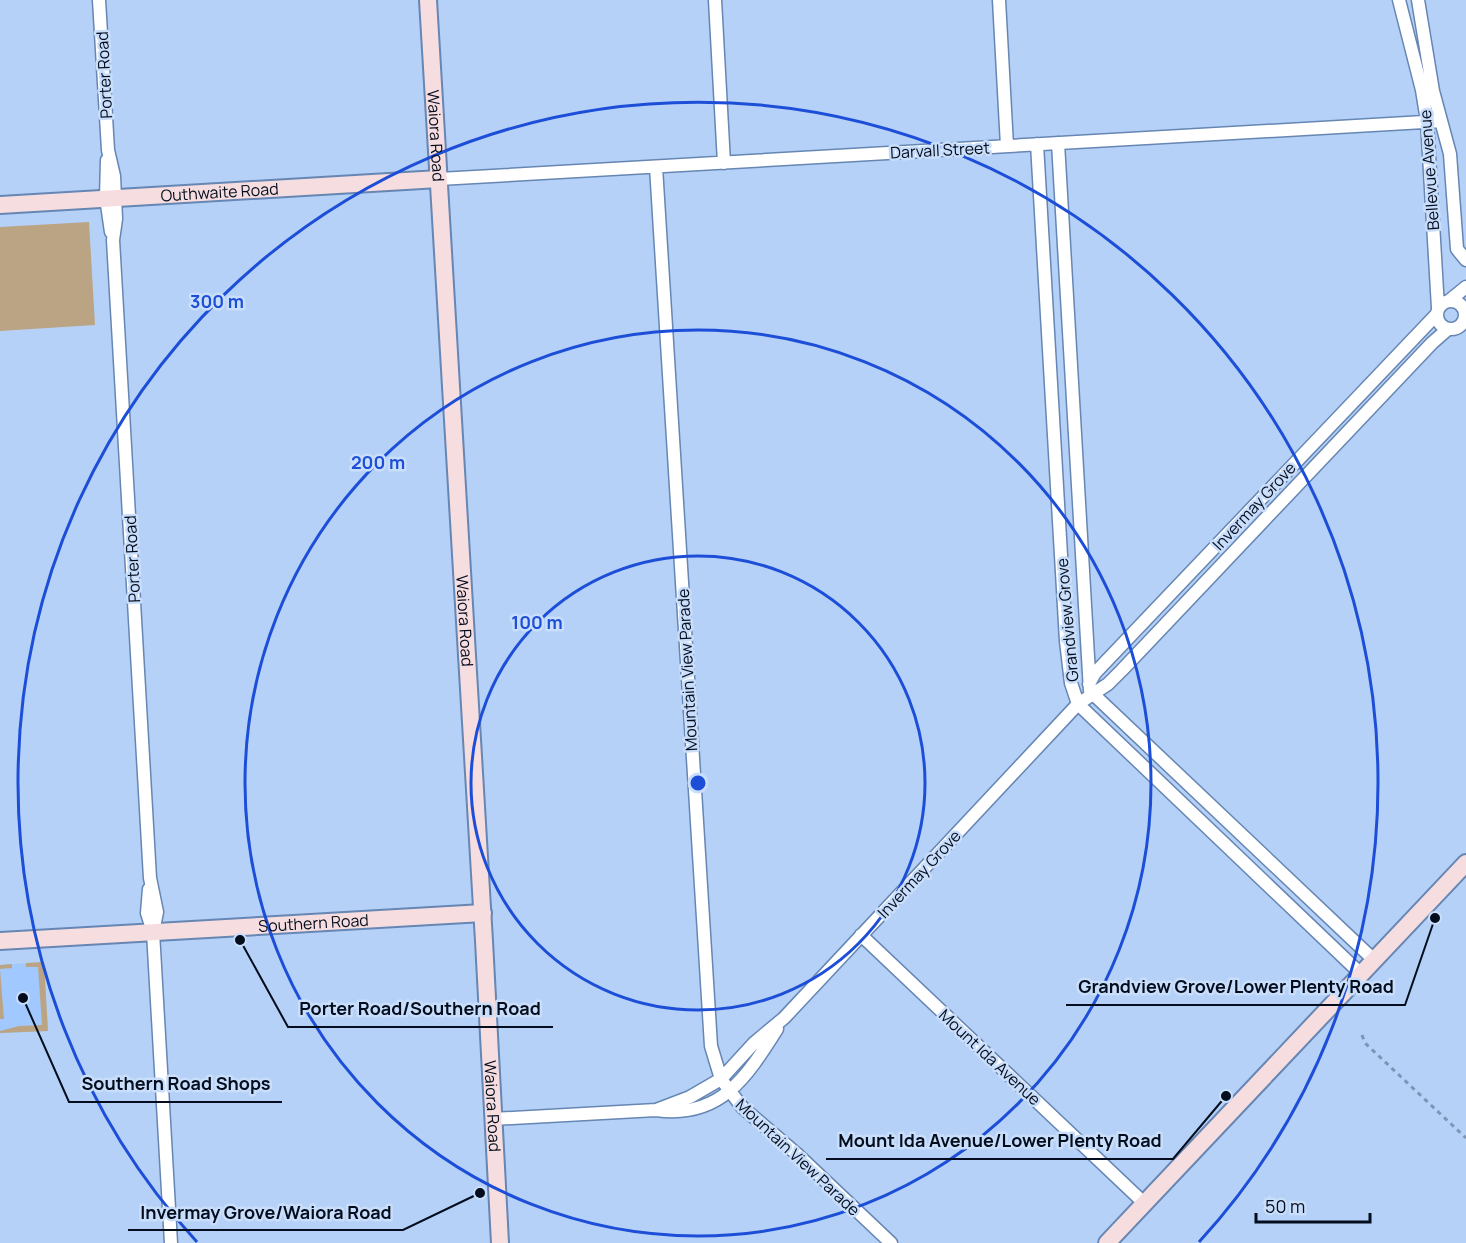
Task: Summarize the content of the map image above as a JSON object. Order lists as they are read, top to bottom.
{
  "streets": {
    "main road": ["Waiora Road", "Outhwaite Road", "Southern Road"],
    "street": [
      "Porter Road",
      "Darvall Street",
      "Bellevue Avenue",
      "Invermay Grove",
      "Grandview Grove",
      "Mountain View Parade",
      "Mount Ida Avenue"
    ]
  },
  "crossings": [
    ["Porter Road", "Outhwaite Road"],
    ["Porter Road", "Southern Road"],
    ["Waiora Road", "Darvall Street"],
    ["Waiora Road", "Outhwaite Road"],
    ["Waiora Road", "Invermay Grove"],
    ["Waiora Road", "Southern Road"],
    ["Darvall Street", "Bellevue Avenue"],
    ["Darvall Street", "Outhwaite Road"],
    ["Darvall Street", "Grandview Grove"],
    ["Darvall Street", "Mountain View Parade"],
    ["Bellevue Avenue", "Invermay Grove"],
    ["Invermay Grove", "Grandview Grove"],
    ["Invermay Grove", "Mountain View Parade"],
    ["Invermay Grove", "Mount Ida Avenue"]
  ],
  "places": [
    "Grandview Grove/Lower Plenty Road",
    "Porter Road/Southern Road",
    "Southern Road Shops",
    "Mount Ida Avenue/Lower Plenty Road",
    "Invermay Grove/Waiora Road"
  ],
  "scale_bar": "50 m",
  "rings": ["300 m", "200 m", "100 m"]
}
